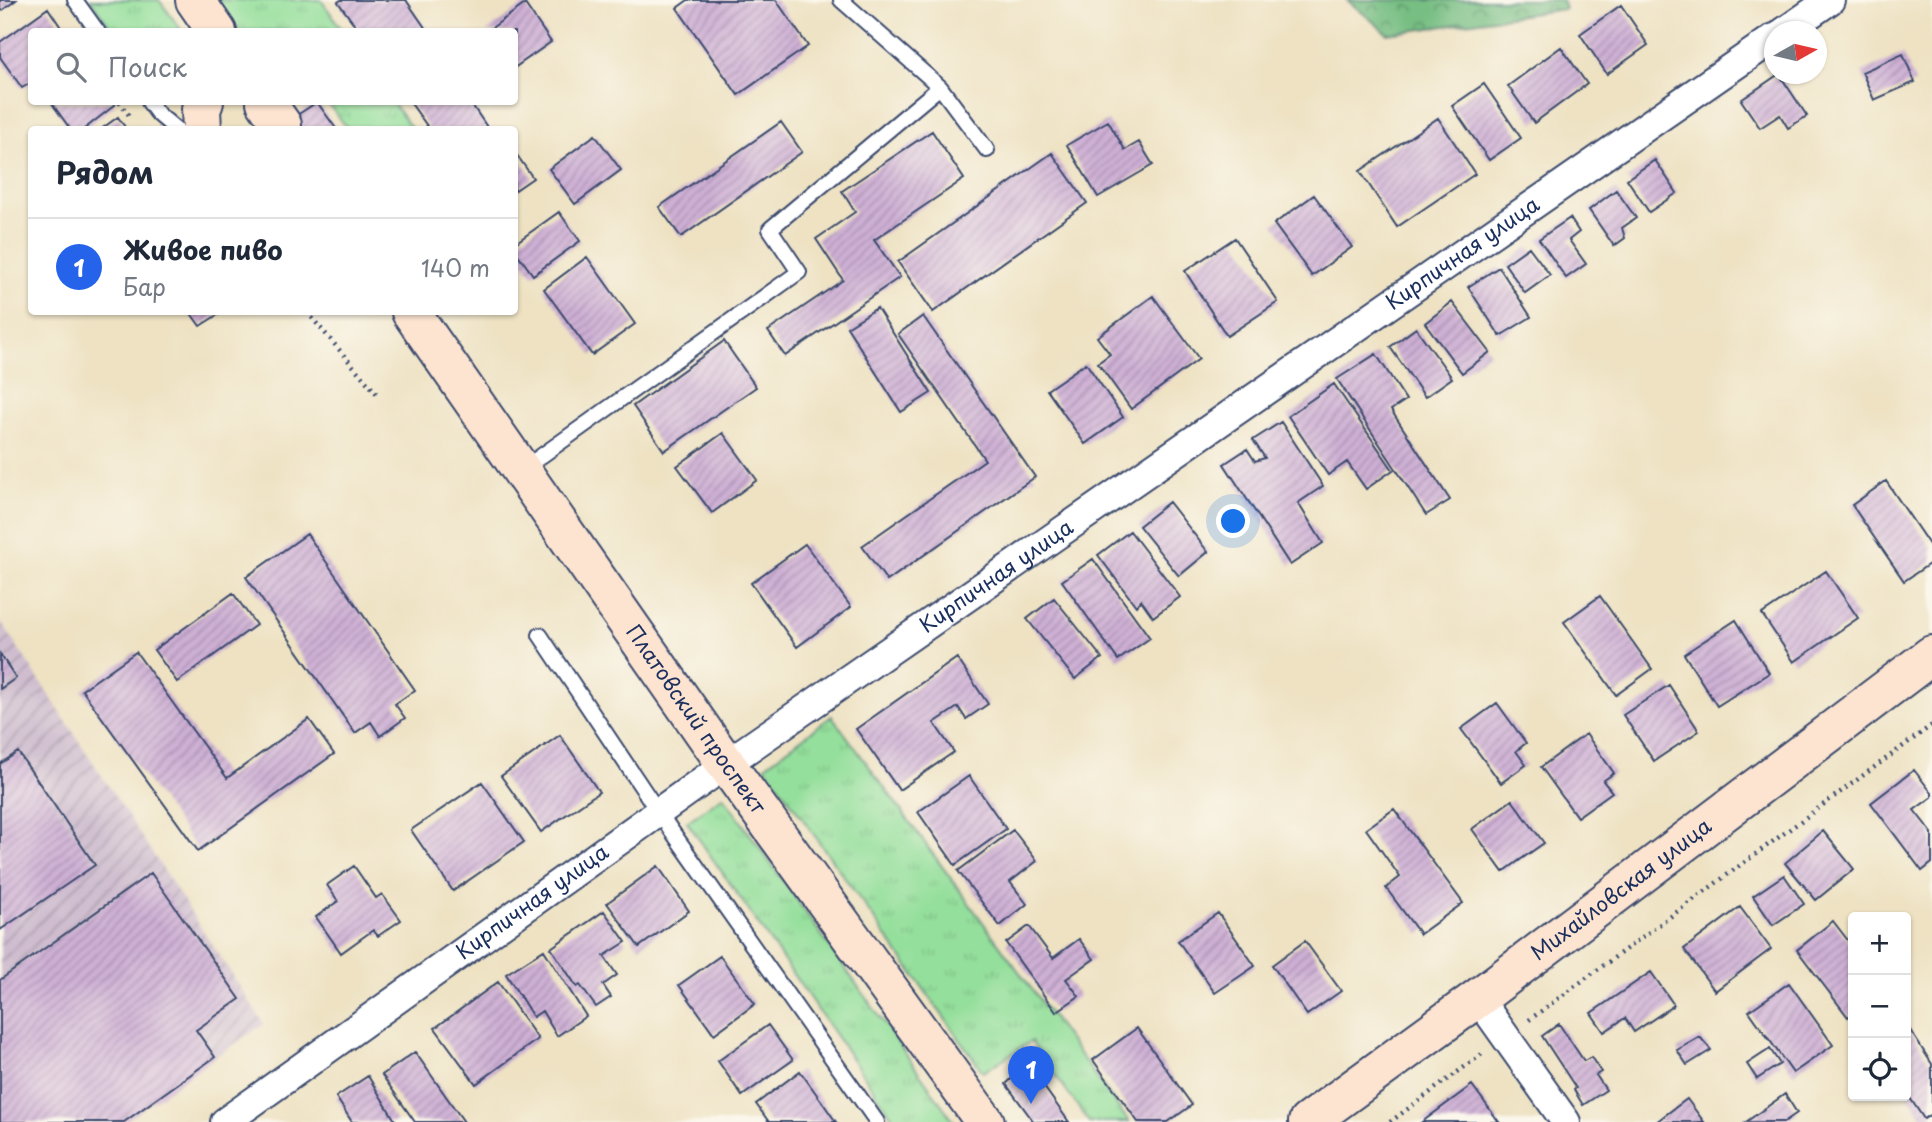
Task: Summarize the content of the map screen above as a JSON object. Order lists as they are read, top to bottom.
{
  "streets": {
    "main road": ["Платовский проспект", "Михайловская улица"],
    "street": ["Кирпичная улица"]
  },
  "crossings": [
    ["Кирпичная улица", "Платовский проспект"]
  ],
  "north": "right",
  "page": {
    "search": "Поиск",
    "heading": "Рядом",
    "list": [
      {
        "mark": "1",
        "name": "Живое пиво",
        "note": "Бар",
        "value": "140 m"
      }
    ],
    "map_buttons": ["+", "−"],
    "pins": "1"
  }
}
